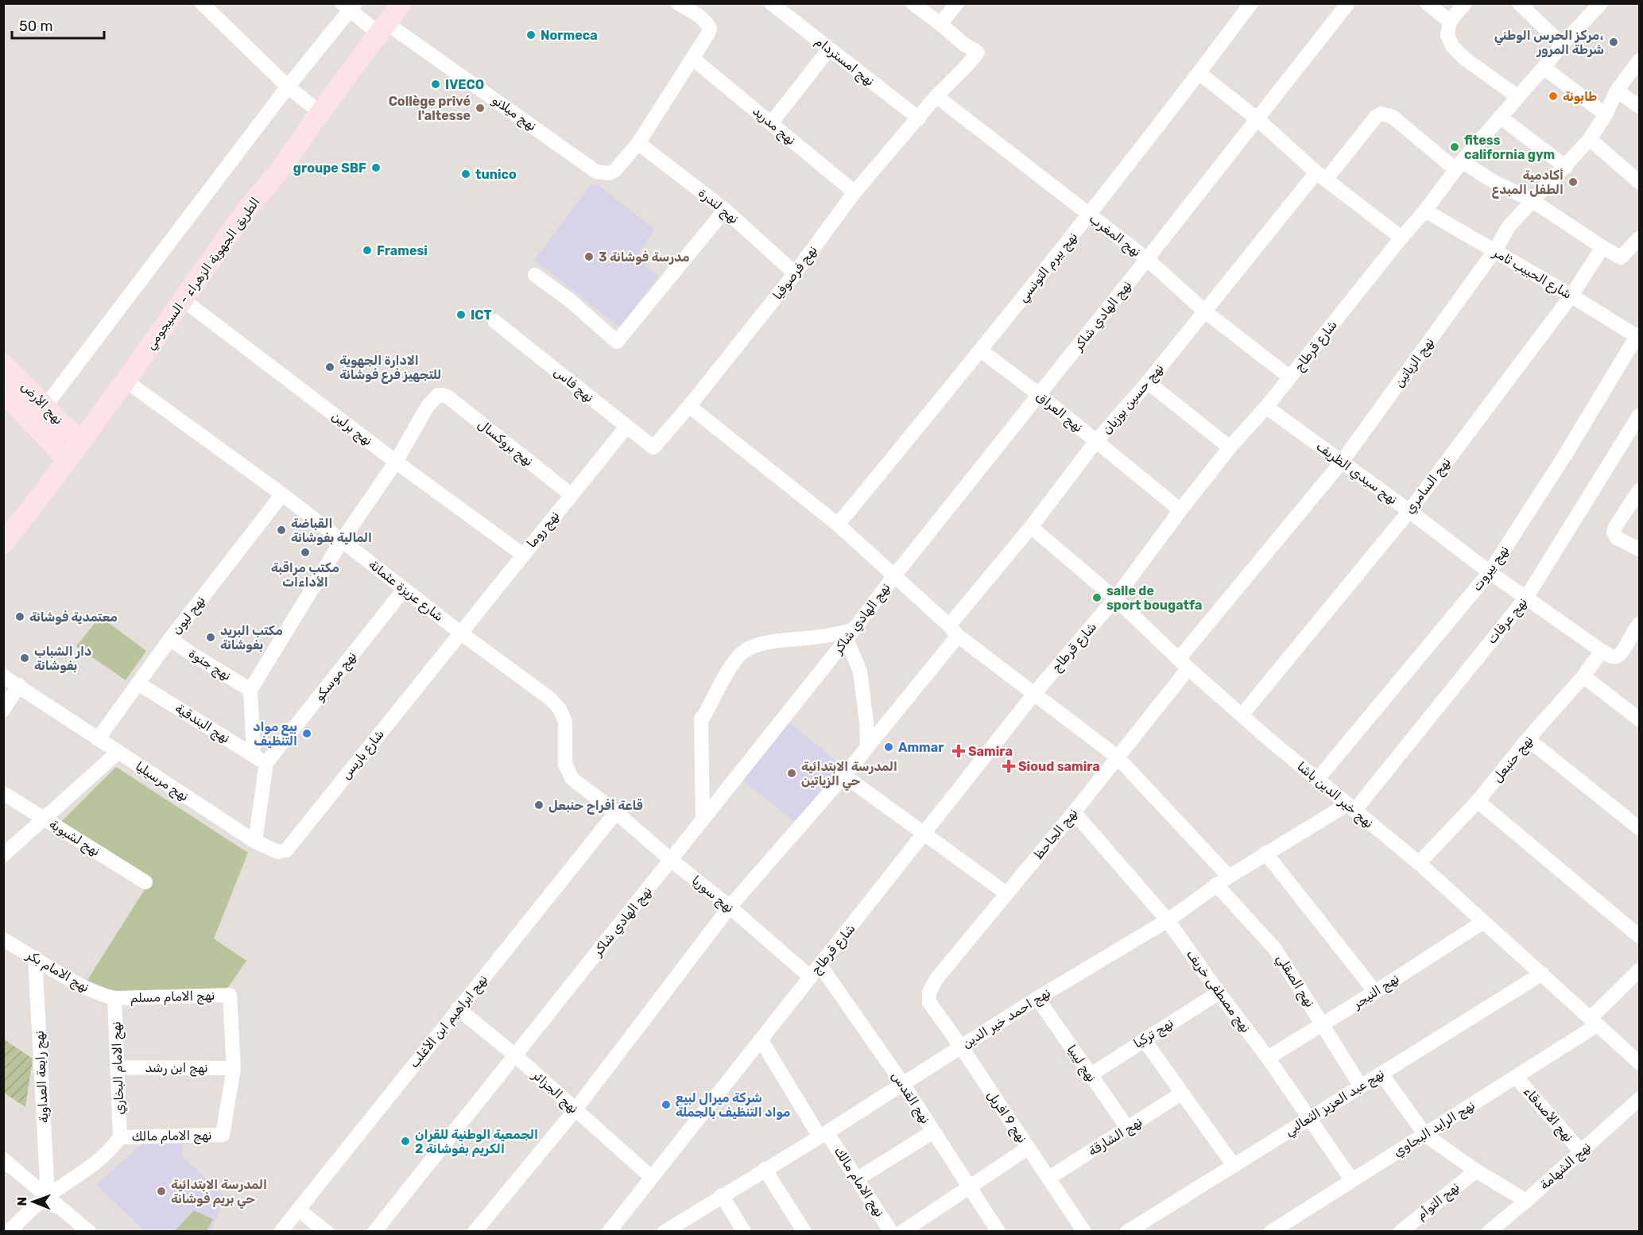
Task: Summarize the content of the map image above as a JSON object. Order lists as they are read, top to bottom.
{
  "streets": {
    "main road": ["الطريق الجهوية الزهراء - السيجومي", "نهج الأرض"],
    "street": [
      "نهج امستردام",
      "نهج ميلانو",
      "نهج مدريد",
      "نهج لندرة",
      "نهج المغرب",
      "نهج بيرم التونسي",
      "نهج فرصوفيا",
      "شارع الحبيب ثامر",
      "نهج الهادي شاكر",
      "شارع قرطاج",
      "نهج الزياتين",
      "نهج فاس",
      "نهج حسين بوزيان",
      "نهج العراق",
      "نهج برلين",
      "نهج بروكسال",
      "نهج سيدي الظريف",
      "نهج السامري",
      "نهج روما",
      "نهج بيروت",
      "شارع عزيزة عثمانة",
      "نهح ليون",
      "نهج عرفات",
      "نهج جنوة",
      "نهج موسكو",
      "نهج البندقية",
      "شارع باريس",
      "نهج حنبعل",
      "نهج مرسيليا",
      "نهج خير الدين باشا",
      "نهج الجاحظ",
      "نهج لشبوبة",
      "نهج سوريا",
      "نهج الامام بكر",
      "نهج الصقلي",
      "نهج مصطفى خريف",
      "نهج النيجر",
      "نهج الامام مسلم",
      "نهج احمد خير الدين",
      "نهج ابراهيم ابن الأغلب",
      "نهج تركيا",
      "نهج ليبيا",
      "نهج ابن رشد",
      "نهج الامام البخاري",
      "نهج رابعة العداوية",
      "نهج الجزائر",
      "نهج القدس",
      "نهج عبد العزيز الثعالبي",
      "نهج الأصدقاء",
      "نهج 9 افريل",
      "نهج الرايد البجاوي",
      "نهج الامام مالك",
      "نهج الشارقة",
      "نهج الشهامة",
      "نهج التوأم"
    ]
  },
  "crossings": [
    ["نهج امستردام", "نهج فرصوفيا"],
    ["نهج ميلانو", "نهج مدريد"],
    ["نهج ميلانو", "نهج لندرة"],
    ["نهج ميلانو", "الطريق الجهوية الزهراء - السيجومي"],
    ["نهج مدريد", "نهج فرصوفيا"],
    ["نهج لندرة", "نهج فرصوفيا"],
    ["نهج المغرب", "نهج بيرم التونسي"],
    ["نهج المغرب", "نهج فرصوفيا"],
    ["نهج المغرب", "نهج الهادي شاكر"],
    ["نهج المغرب", "شارع قرطاج"],
    ["نهج المغرب", "نهج حسين بوزيان"],
    ["نهج بيرم التونسي", "نهج العراق"],
    ["نهج فرصوفيا", "نهج فاس"],
    ["الطريق الجهوية الزهراء - السيجومي", "نهج الأرض"],
    ["الطريق الجهوية الزهراء - السيجومي", "نهج برلين"],
    ["الطريق الجهوية الزهراء - السيجومي", "شارع عزيزة عثمانة"],
    ["شارع الحبيب ثامر", "شارع قرطاج"],
    ["شارع الحبيب ثامر", "نهج الزياتين"],
    ["شارع الحبيب ثامر", "نهج السامري"],
    ["شارع الحبيب ثامر", "نهج بيروت"],
    ["نهج الهادي شاكر", "نهج العراق"],
    ["نهج الهادي شاكر", "نهج سوريا"],
    ["نهج الهادي شاكر", "نهج الجزائر"],
    ["شارع قرطاج", "نهج حسين بوزيان"],
    ["شارع قرطاج", "نهج العراق"],
    ["شارع قرطاج", "نهج سيدي الظريف"],
    ["شارع قرطاج", "نهج خير الدين باشا"],
    ["شارع قرطاج", "نهج سوريا"],
    ["شارع قرطاج", "نهج الجزائر"],
    ["شارع قرطاج", "نهج القدس"],
    ["شارع قرطاج", "نهج الامام مالك"],
    ["نهج الزياتين", "نهج سيدي الظريف"],
    ["نهج الزياتين", "نهج خير الدين باشا"],
    ["نهج الزياتين", "نهج الجاحظ"],
    ["نهج فاس", "نهج روما"],
    ["نهج حسين بوزيان", "نهج العراق"],
    ["نهج حسين بوزيان", "نهج خير الدين باشا"],
    ["نهج حسين بوزيان", "نهج سوريا"],
    ["نهج حسين بوزيان", "نهج الجزائر"],
    ["نهج برلين", "نهج بروكسال"],
    ["نهج برلين", "نهج روما"],
    ["نهج بروكسال", "نهج روما"],
    ["نهج سيدي الظريف", "نهج السامري"],
    ["نهج سيدي الظريف", "نهج بيروت"],
    ["نهج سيدي الظريف", "نهج عرفات"],
    ["نهج سيدي الظريف", "نهج حنبعل"],
    ["نهج السامري", "نهج خير الدين باشا"],
    ["نهج روما", "شارع عزيزة عثمانة"],
    ["نهج روما", "شارع باريس"],
    ["نهج بيروت", "نهج خير الدين باشا"],
    ["شارع عزيزة عثمانة", "نهح ليون"],
    ["شارع عزيزة عثمانة", "نهج موسكو"],
    ["شارع عزيزة عثمانة", "شارع باريس"],
    ["شارع عزيزة عثمانة", "نهج سوريا"],
    ["شارع عزيزة عثمانة", "نهج ابراهيم ابن الأغلب"],
    ["نهح ليون", "نهج جنوة"],
    ["نهح ليون", "نهج البندقية"],
    ["نهح ليون", "نهج مرسيليا"],
    ["نهج عرفات", "نهج خير الدين باشا"],
    ["نهج عرفات", "نهج احمد خير الدين"],
    ["نهج موسكو", "نهج البندقية"],
    ["شارع باريس", "نهج مرسيليا"],
    ["نهج حنبعل", "نهج خير الدين باشا"],
    ["نهج خير الدين باشا", "نهج الجاحظ"],
    ["نهج خير الدين باشا", "نهج النيجر"],
    ["نهج خير الدين باشا", "نهج احمد خير الدين"],
    ["نهج خير الدين باشا", "نهج عبد العزيز الثعالبي"],
    ["نهج خير الدين باشا", "نهج الرايد البجاوي"],
    ["نهج الجاحظ", "نهج مصطفى خريف"],
    ["نهج الجاحظ", "نهج 9 افريل"],
    ["نهج سوريا", "نهج ابراهيم ابن الأغلب"],
    ["نهج الامام بكر", "نهج الامام مسلم"],
    ["نهج الامام بكر", "نهج الامام البخاري"],
    ["نهج الامام بكر", "نهج رابعة العداوية"],
    ["نهج الصقلي", "نهج النيجر"],
    ["نهج الصقلي", "نهج احمد خير الدين"],
    ["نهج الصقلي", "نهج عبد العزيز الثعالبي"],
    ["نهج مصطفى خريف", "نهج النيجر"],
    ["نهج مصطفى خريف", "نهج احمد خير الدين"],
    ["نهج مصطفى خريف", "نهج تركيا"],
    ["نهج مصطفى خريف", "نهج عبد العزيز الثعالبي"],
    ["نهج مصطفى خريف", "نهج الرايد البجاوي"],
    ["نهج الامام مسلم", "نهج ابن رشد"],
    ["نهج الامام مسلم", "نهج الامام البخاري"],
    ["نهج الامام مسلم", "نهج الامام مالك"],
    ["نهج احمد خير الدين", "نهج ليبيا"],
    ["نهج احمد خير الدين", "نهج القدس"],
    ["نهج احمد خير الدين", "نهج 9 افريل"],
    ["نهج احمد خير الدين", "نهج الامام مالك"],
    ["نهج ابراهيم ابن الأغلب", "نهج الجزائر"],
    ["نهج تركيا", "نهج ليبيا"],
    ["نهج ليبيا", "نهج الشارقة"],
    ["نهج ابن رشد", "نهج الامام البخاري"],
    ["نهج ابن رشد", "نهج الامام مالك"],
    ["نهج الامام البخاري", "نهج الامام مالك"],
    ["نهج الأصدقاء", "نهج الرايد البجاوي"],
    ["نهج الأصدقاء", "نهج الشهامة"],
    ["نهج 9 افريل", "نهج الشارقة"]
  ],
  "places": {
    "other": [
      "Normeca",
      "مركز الحرس الوطني، شرطة المرور",
      "IVECO",
      "طابونة",
      "Collège privé l'altesse",
      "fitess california gym",
      "groupe SBF",
      "tunico",
      "أكادمية الطفل المبدع",
      "Framesi",
      "مدرسة فوشانة 3",
      "ICT",
      "الادارة الجهوية للتجهيز فرع فوشانة",
      "القباضة المالية بفوشانة",
      "مكتب مراقبة الأداءات",
      "salle de sport bougatfa",
      "معتمدية فوشانة",
      "مكتب البريد بفوشانة",
      "دار الشباب بفوشانة",
      "بيع مواد التنظيف",
      "Ammar",
      "المدرسة الابتدائية حي الزياتين",
      "قاعة أفراح حنبعل",
      "شركة ميرال لبيع مواد التنظيف بالجملة",
      "الجمعية الوطنية للقران الكريم بفوشانة 2",
      "المدرسة الابتدائية حي بريم فوشانة"
    ],
    "health": ["Samira", "Sioud samira"]
  },
  "scale_bar": "50 m",
  "north": "left"
}
